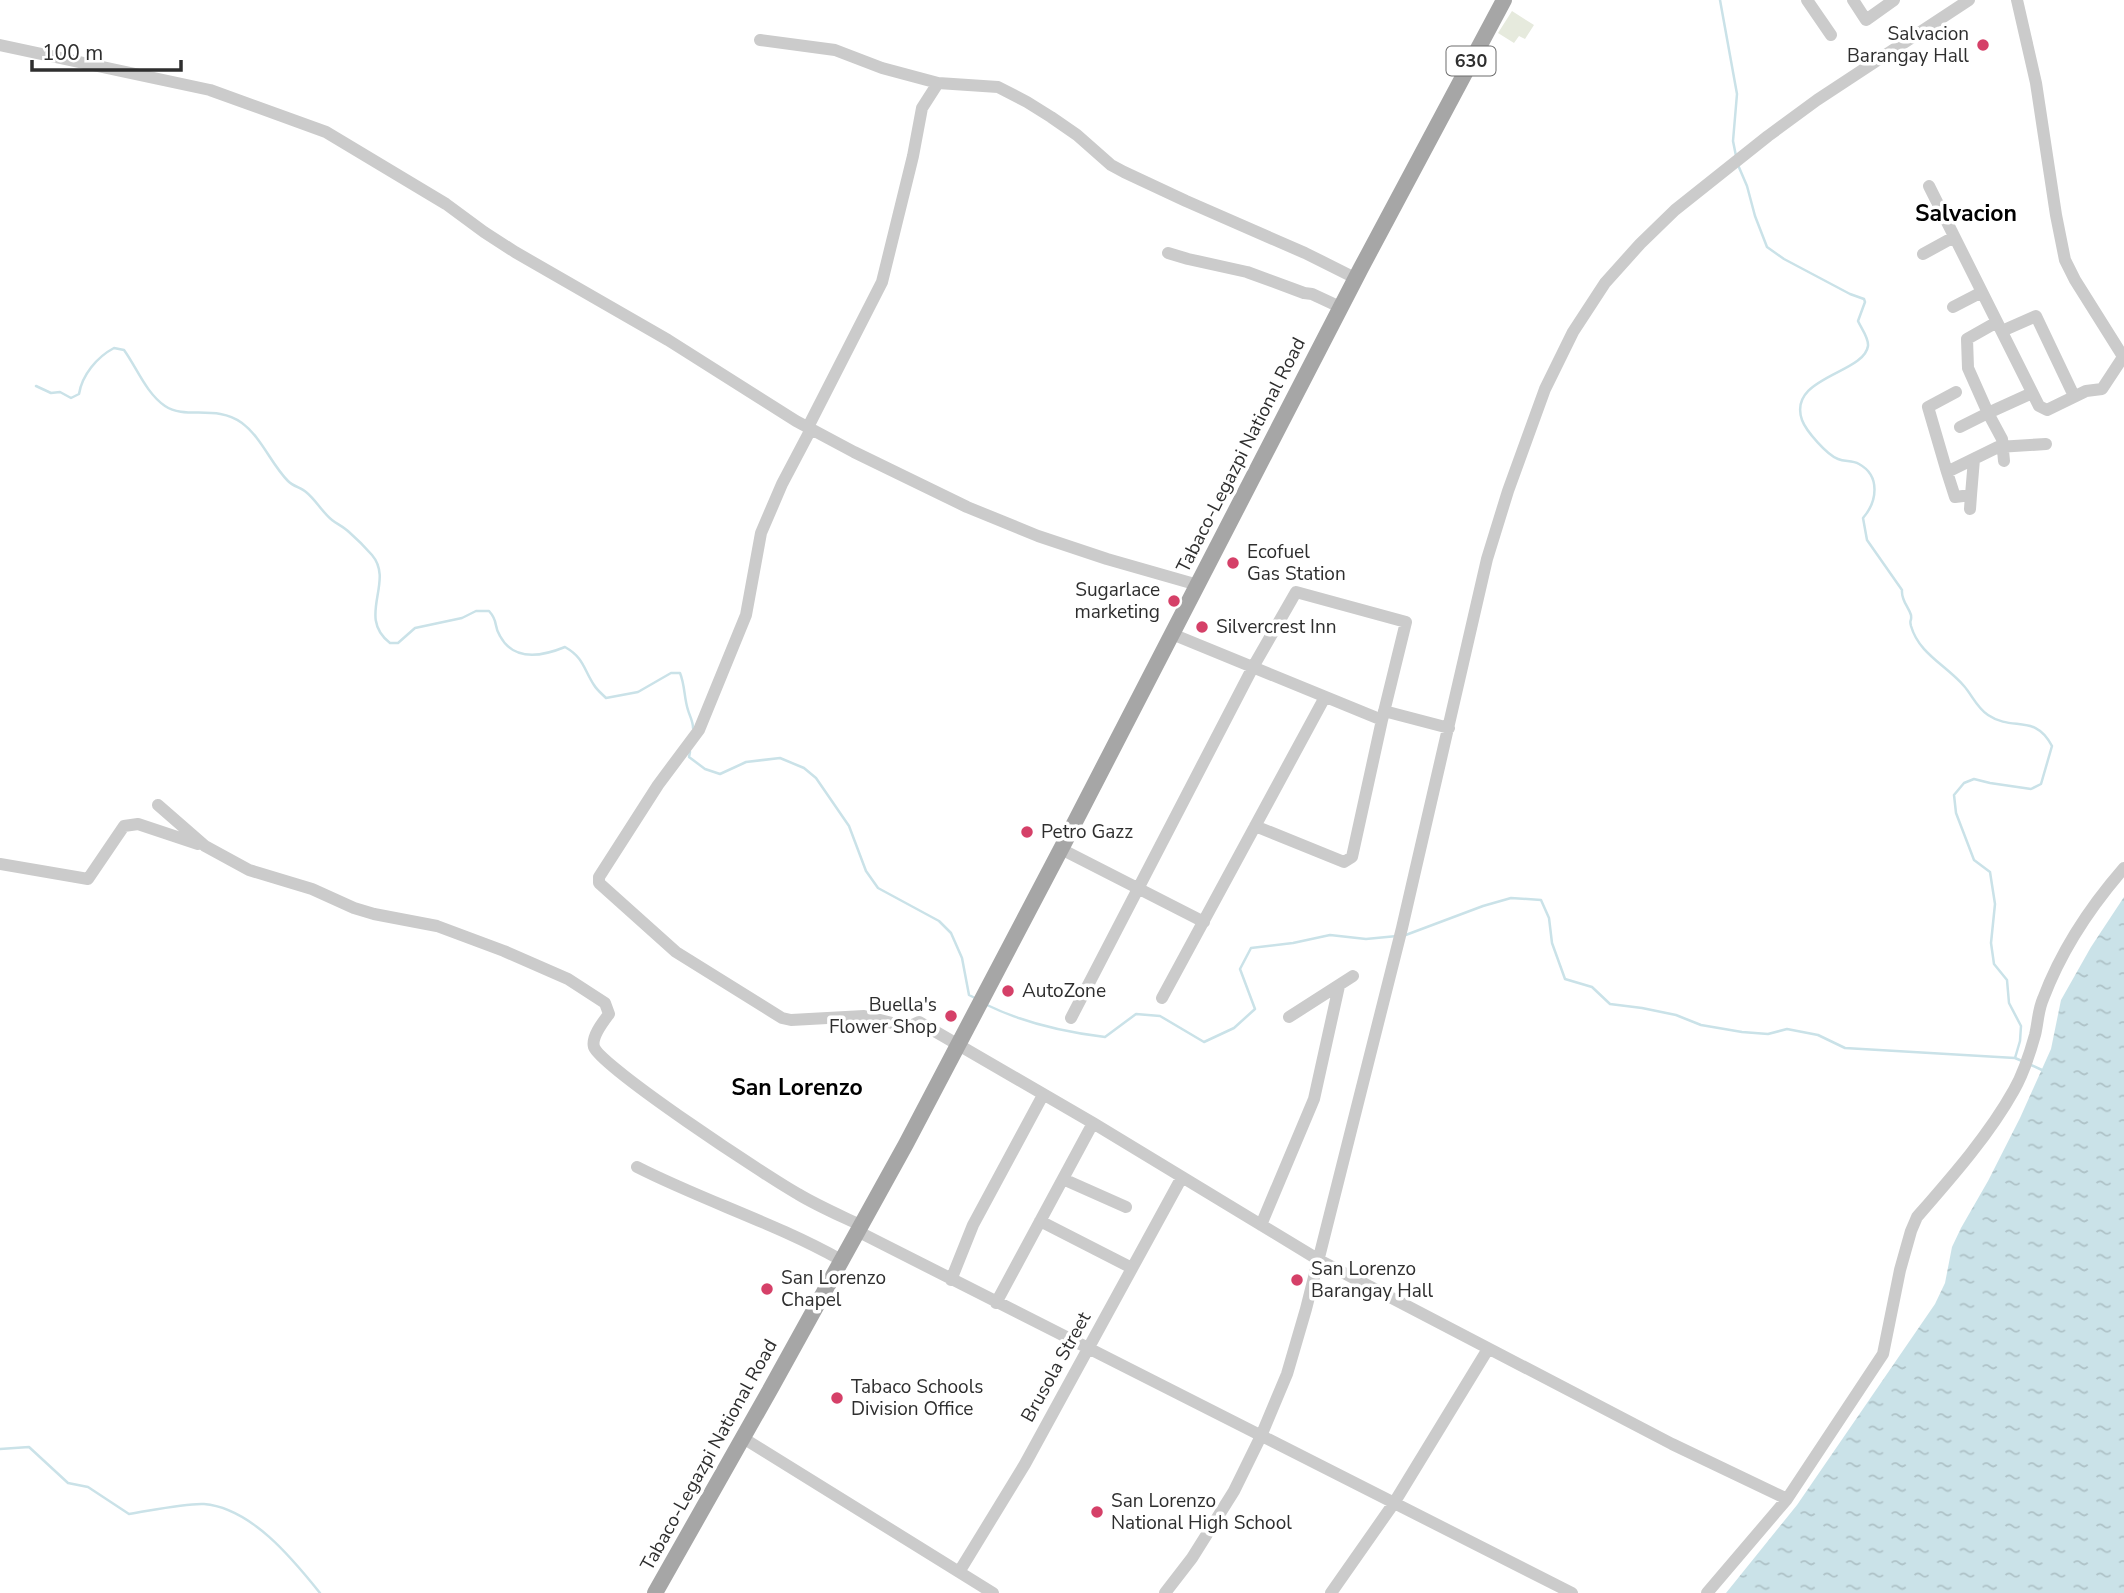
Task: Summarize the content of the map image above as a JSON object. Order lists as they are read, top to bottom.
{
  "streets": {
    "main road": ["630", "Tabaco-Legazpi National Road"],
    "street": ["Brusola Street"]
  },
  "districts": ["Salvacion", "San Lorenzo"],
  "places": [
    "Salvacion Barangay Hall",
    "Ecofuel Gas Station",
    "Sugarlace marketing",
    "Silvercrest Inn",
    "Petro Gazz",
    "AutoZone",
    "Buella's Flower Shop",
    "San Lorenzo Barangay Hall",
    "San Lorenzo Chapel",
    "Tabaco Schools Division Office",
    "San Lorenzo National High School"
  ],
  "scale_bar": "100 m"
}
